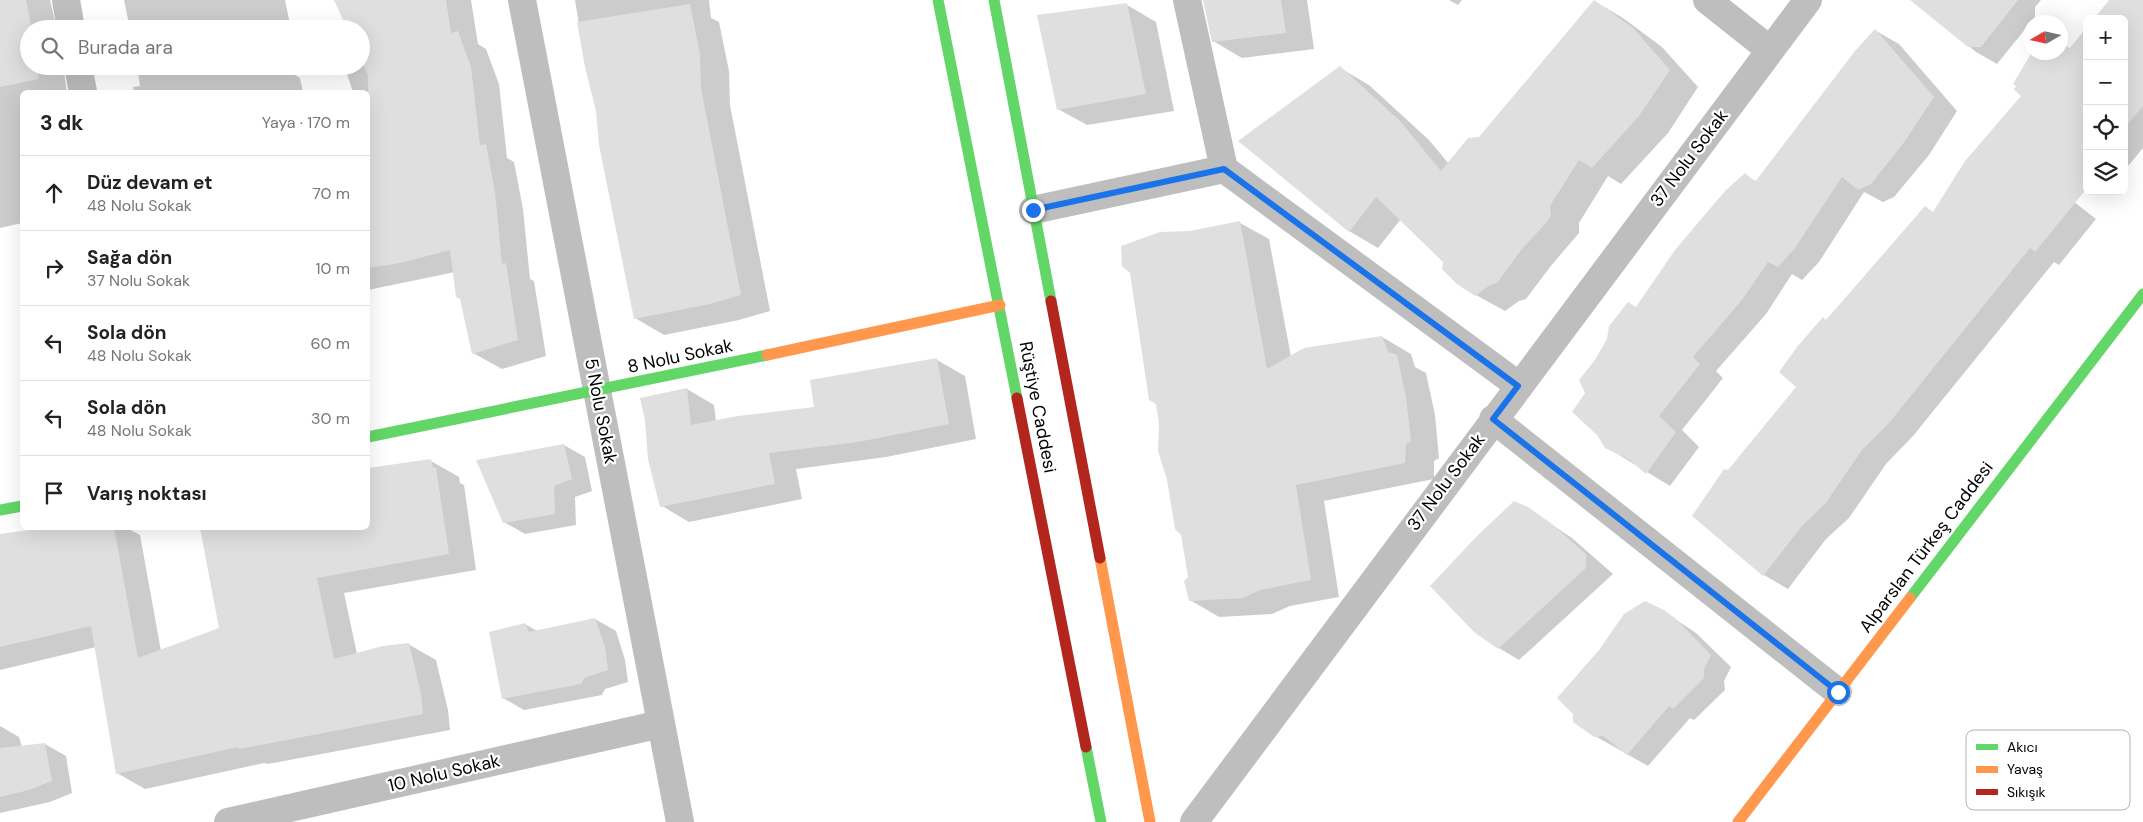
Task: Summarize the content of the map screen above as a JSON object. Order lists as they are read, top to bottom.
{
  "streets": {
    "street": [
      "37 Nolu Sokak",
      "8 Nolu Sokak",
      "Rüştiye Caddesi",
      "5 Nolu Sokak",
      "Alparslan Türkeş Caddesi",
      "10 Nolu Sokak"
    ]
  },
  "crossings": [
    ["8 Nolu Sokak", "Rüştiye Caddesi"],
    ["8 Nolu Sokak", "5 Nolu Sokak"],
    ["5 Nolu Sokak", "10 Nolu Sokak"]
  ],
  "legend": ["Akıcı", "Yavaş", "Sıkışık"],
  "north": "left",
  "page": {
    "map_buttons": ["+", "−"],
    "search": "Burada ara",
    "heading": ["3 dk", "Yaya · 170 m"],
    "list": [
      ["Düz devam et", "48 Nolu Sokak", "70 m"],
      ["Sağa dön", "37 Nolu Sokak", "10 m"],
      ["Sola dön", "48 Nolu Sokak", "60 m"],
      ["Sola dön", "48 Nolu Sokak", "30 m"],
      "Varış noktası"
    ]
  }
}
